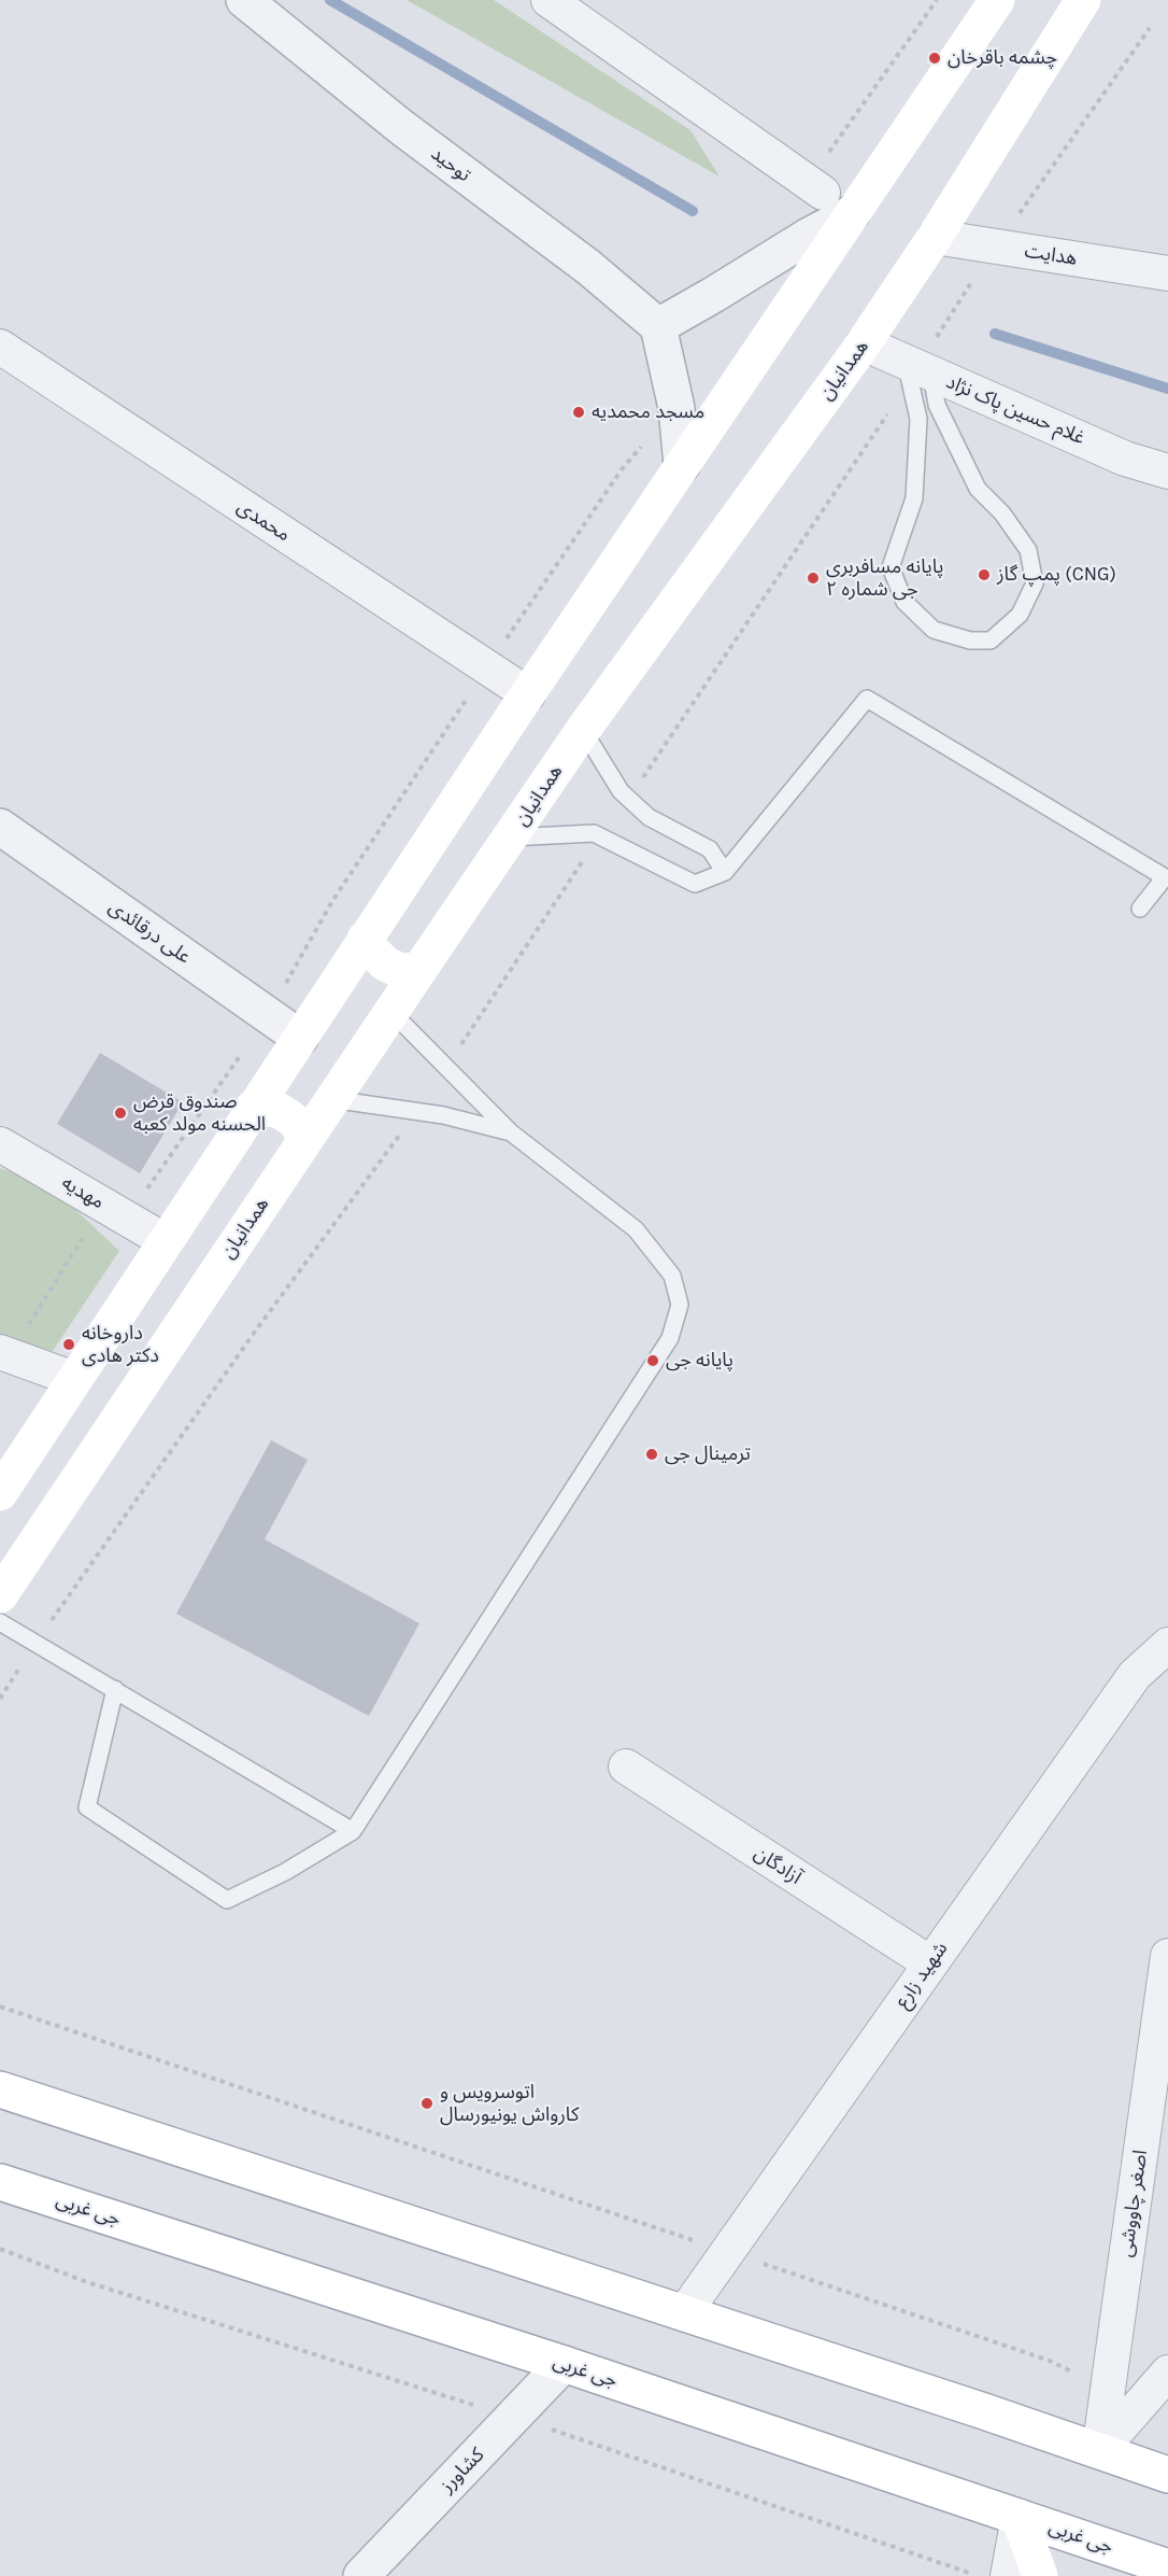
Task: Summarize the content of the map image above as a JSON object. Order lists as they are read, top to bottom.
{
  "streets": {
    "main road": ["همدانیان", "جی غربی"],
    "street": [
      "توحید",
      "هدایت",
      "غلام حسین پاک نژاد",
      "محمدی",
      "علی درقائدی",
      "مهدیه",
      "آزادگان",
      "شهید زارع",
      "اصغر چاووشی",
      "کشاورز"
    ]
  },
  "crossings": [
    ["هدایت", "همدانیان"],
    ["همدانیان", "غلام حسین پاک نژاد"],
    ["آزادگان", "شهید زارع"],
    ["جی غربی", "کشاورز"]
  ],
  "places": [
    "چشمه باقرخان",
    "مسجد محمدیه",
    "پمپ گاز (CNG)",
    "پایانه مسافربری جی شماره ۲",
    "صندوق قرض الحسنه مولد کعبه",
    "داروخانه دکتر هادی",
    "پایانه جی",
    "ترمینال جی",
    "اتوسرویس و کارواش یونیورسال"
  ]
}
